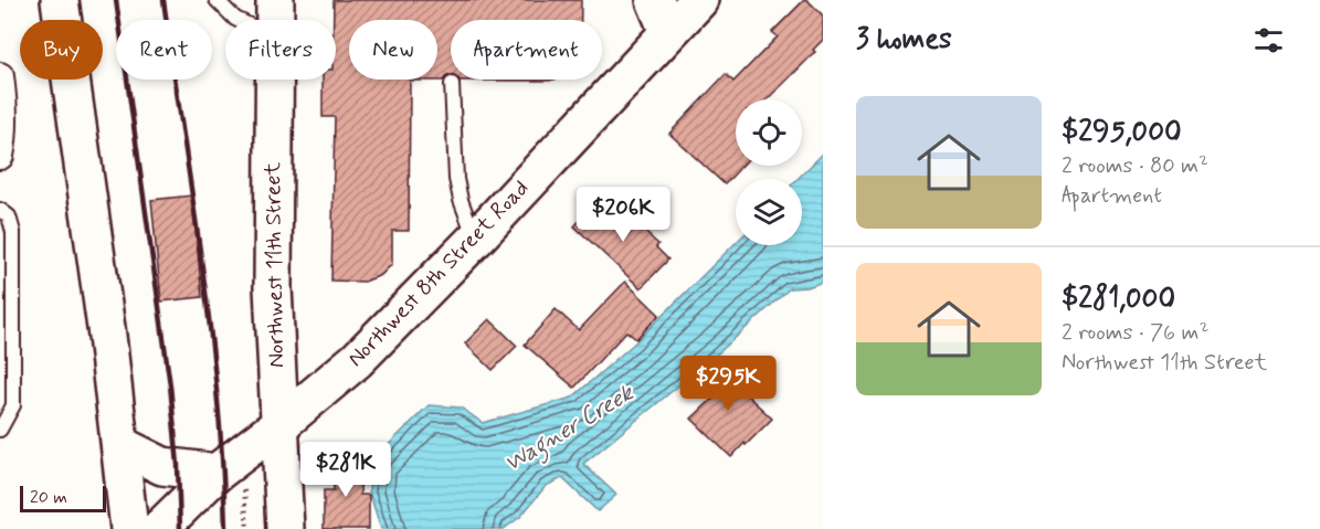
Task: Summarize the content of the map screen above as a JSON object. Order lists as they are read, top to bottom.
{
  "streets": {
    "street": ["Northwest 11th Street", "Northwest 8th Street Road"]
  },
  "crossings": [
    ["Northwest 11th Street", "Northwest 8th Street Road"]
  ],
  "water": ["Wagner Creek"],
  "scale_bar": "20 m",
  "page": {
    "heading": "3 homes",
    "chip": [
      "Buy",
      "Rent",
      "Filters",
      "New",
      "Apartment"
    ],
    "list": [
      {
        "name": "$295,000",
        "note": "2 rooms · 80 m² · Apartment"
      },
      {
        "name": "$281,000",
        "note": "2 rooms · 76 m² · Northwest 11th Street"
      }
    ],
    "price": ["$206K", "$295K", "$281K"],
    "scale": "20 m"
  }
}
